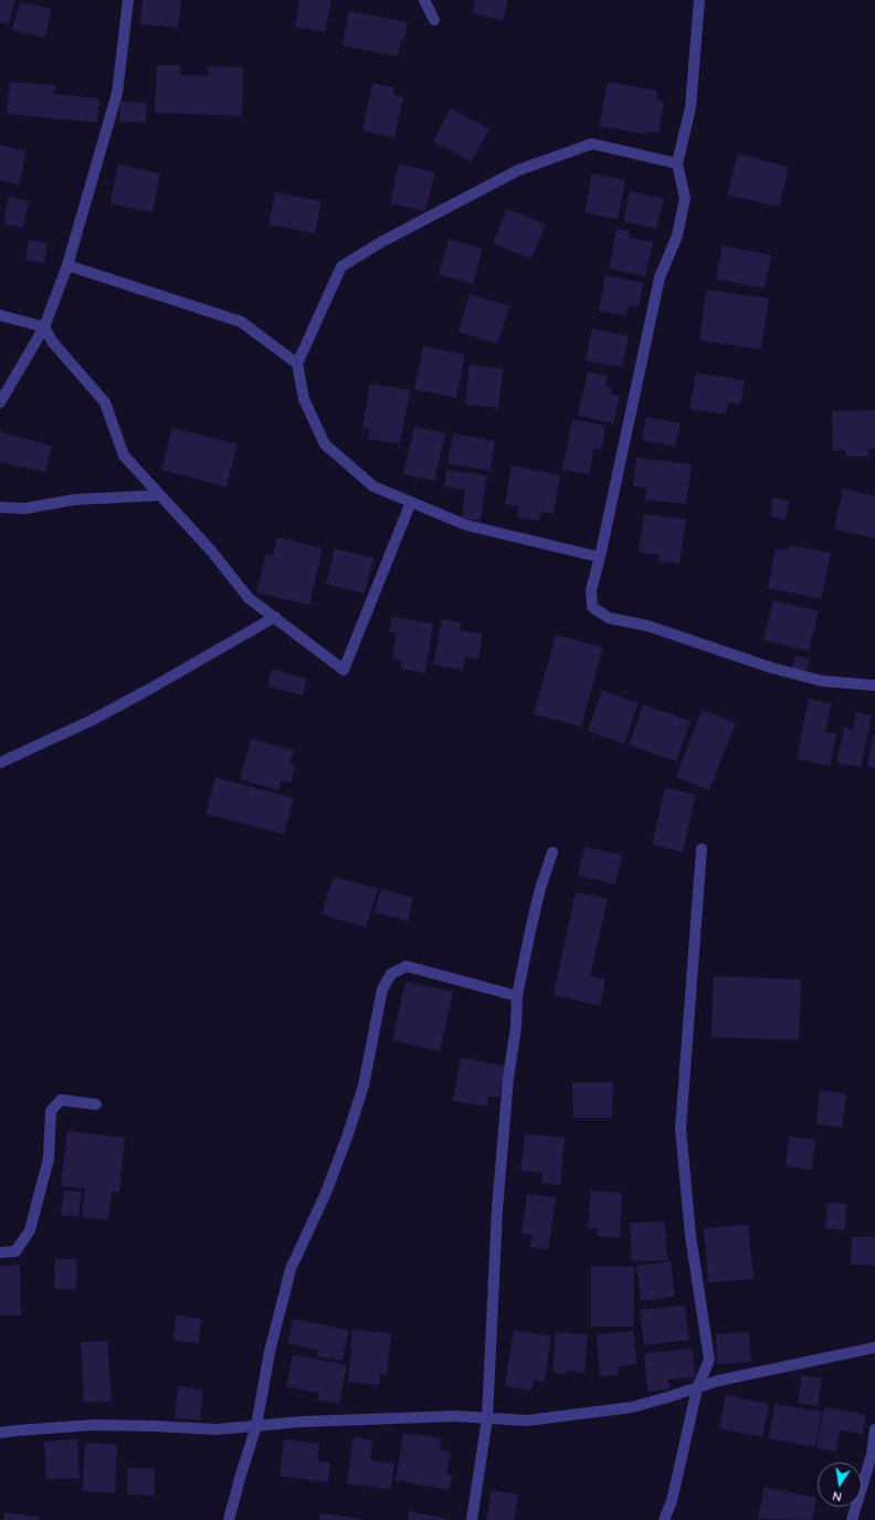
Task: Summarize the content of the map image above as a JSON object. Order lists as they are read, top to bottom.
{
  "north": "bottom"
}
